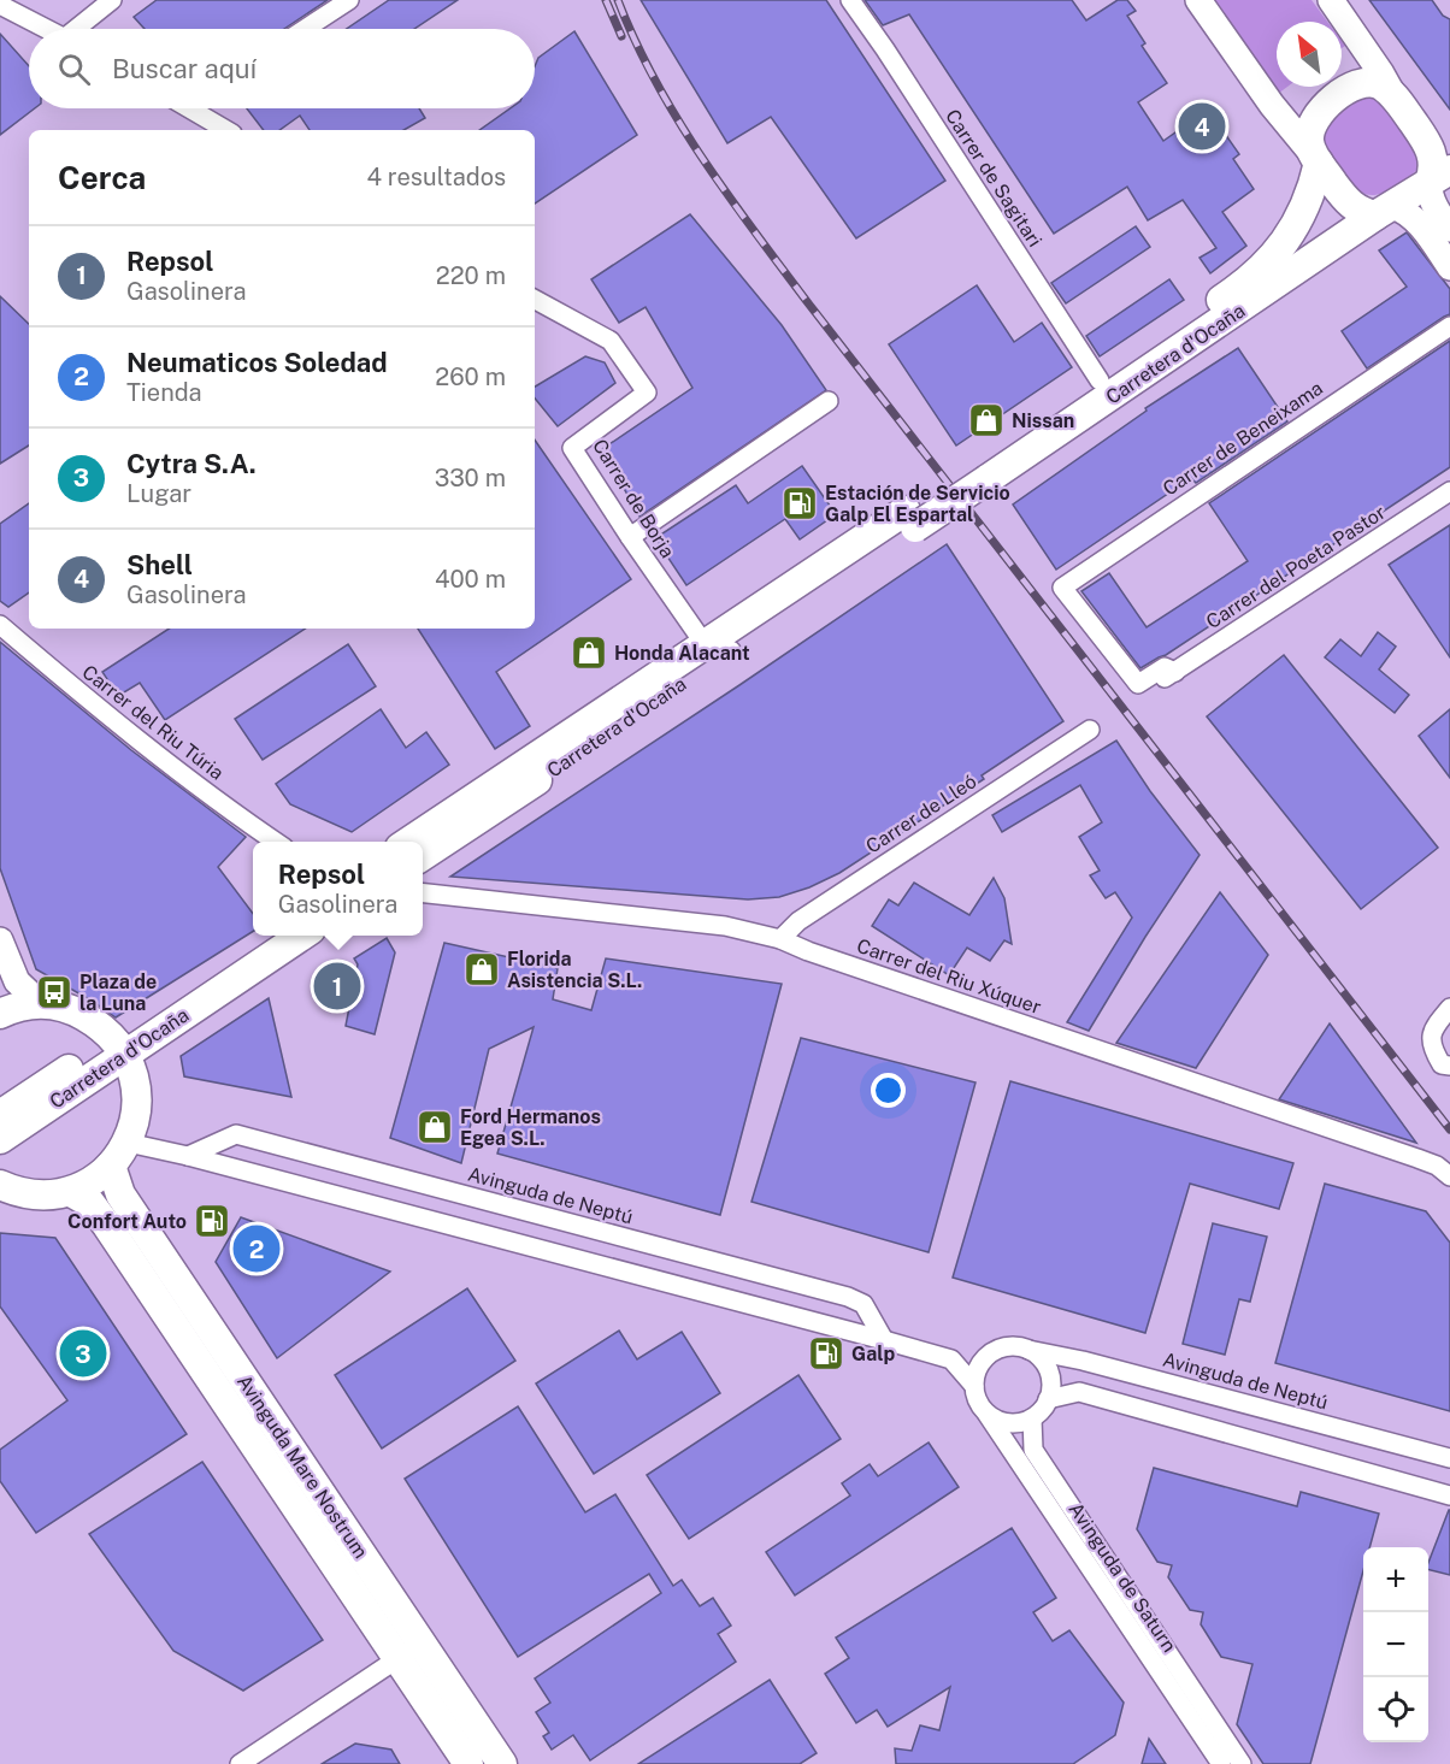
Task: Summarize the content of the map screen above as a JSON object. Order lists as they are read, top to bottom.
{
  "streets": {
    "main road": ["Carretera d'Ocaña", "Avinguda Mare Nostrum"],
    "street": [
      "Carrer de Sagitari",
      "Carrer de Beneixama",
      "Carrer de Borja",
      "Carrer del Poeta Pastor",
      "Carrer del Riu Túria",
      "Carrer de Lleó",
      "Carrer del Riu Xúquer",
      "Avinguda de Neptú",
      "Avinguda de Saturn"
    ]
  },
  "crossings": [
    ["Carrer de Sagitari", "Carretera d'Ocaña"],
    ["Carretera d'Ocaña", "Carrer de Borja"],
    ["Carrer de Beneixama", "Carrer del Poeta Pastor"],
    ["Carrer de Lleó", "Carrer del Riu Xúquer"],
    ["Avinguda de Neptú", "Avinguda de Saturn"]
  ],
  "places": {
    "shop": [
      "Nissan",
      "Honda Alacant",
      "Florida Asistencia S.L.",
      "Ford Hermanos Egea S.L."
    ],
    "fuel station": ["Estación de Servicio Galp El Espartal", "Confort Auto", "Galp"],
    "bus stop": ["Plaza de la Luna"]
  },
  "north": "top left",
  "page": {
    "search": "Buscar aquí",
    "pins": [
      "4",
      "1",
      "2",
      "3"
    ],
    "heading": ["Cerca", "4 resultados"],
    "list": [
      {
        "mark": "1",
        "name": "Repsol",
        "note": "Gasolinera",
        "value": "220 m"
      },
      {
        "mark": "2",
        "name": "Neumaticos Soledad",
        "note": "Tienda",
        "value": "260 m"
      },
      {
        "mark": "3",
        "name": "Cytra S.A.",
        "note": "Lugar",
        "value": "330 m"
      },
      {
        "mark": "4",
        "name": "Shell",
        "note": "Gasolinera",
        "value": "400 m"
      }
    ],
    "popup": ["Repsol", "Gasolinera"],
    "map_buttons": ["+", "−"]
  }
}
